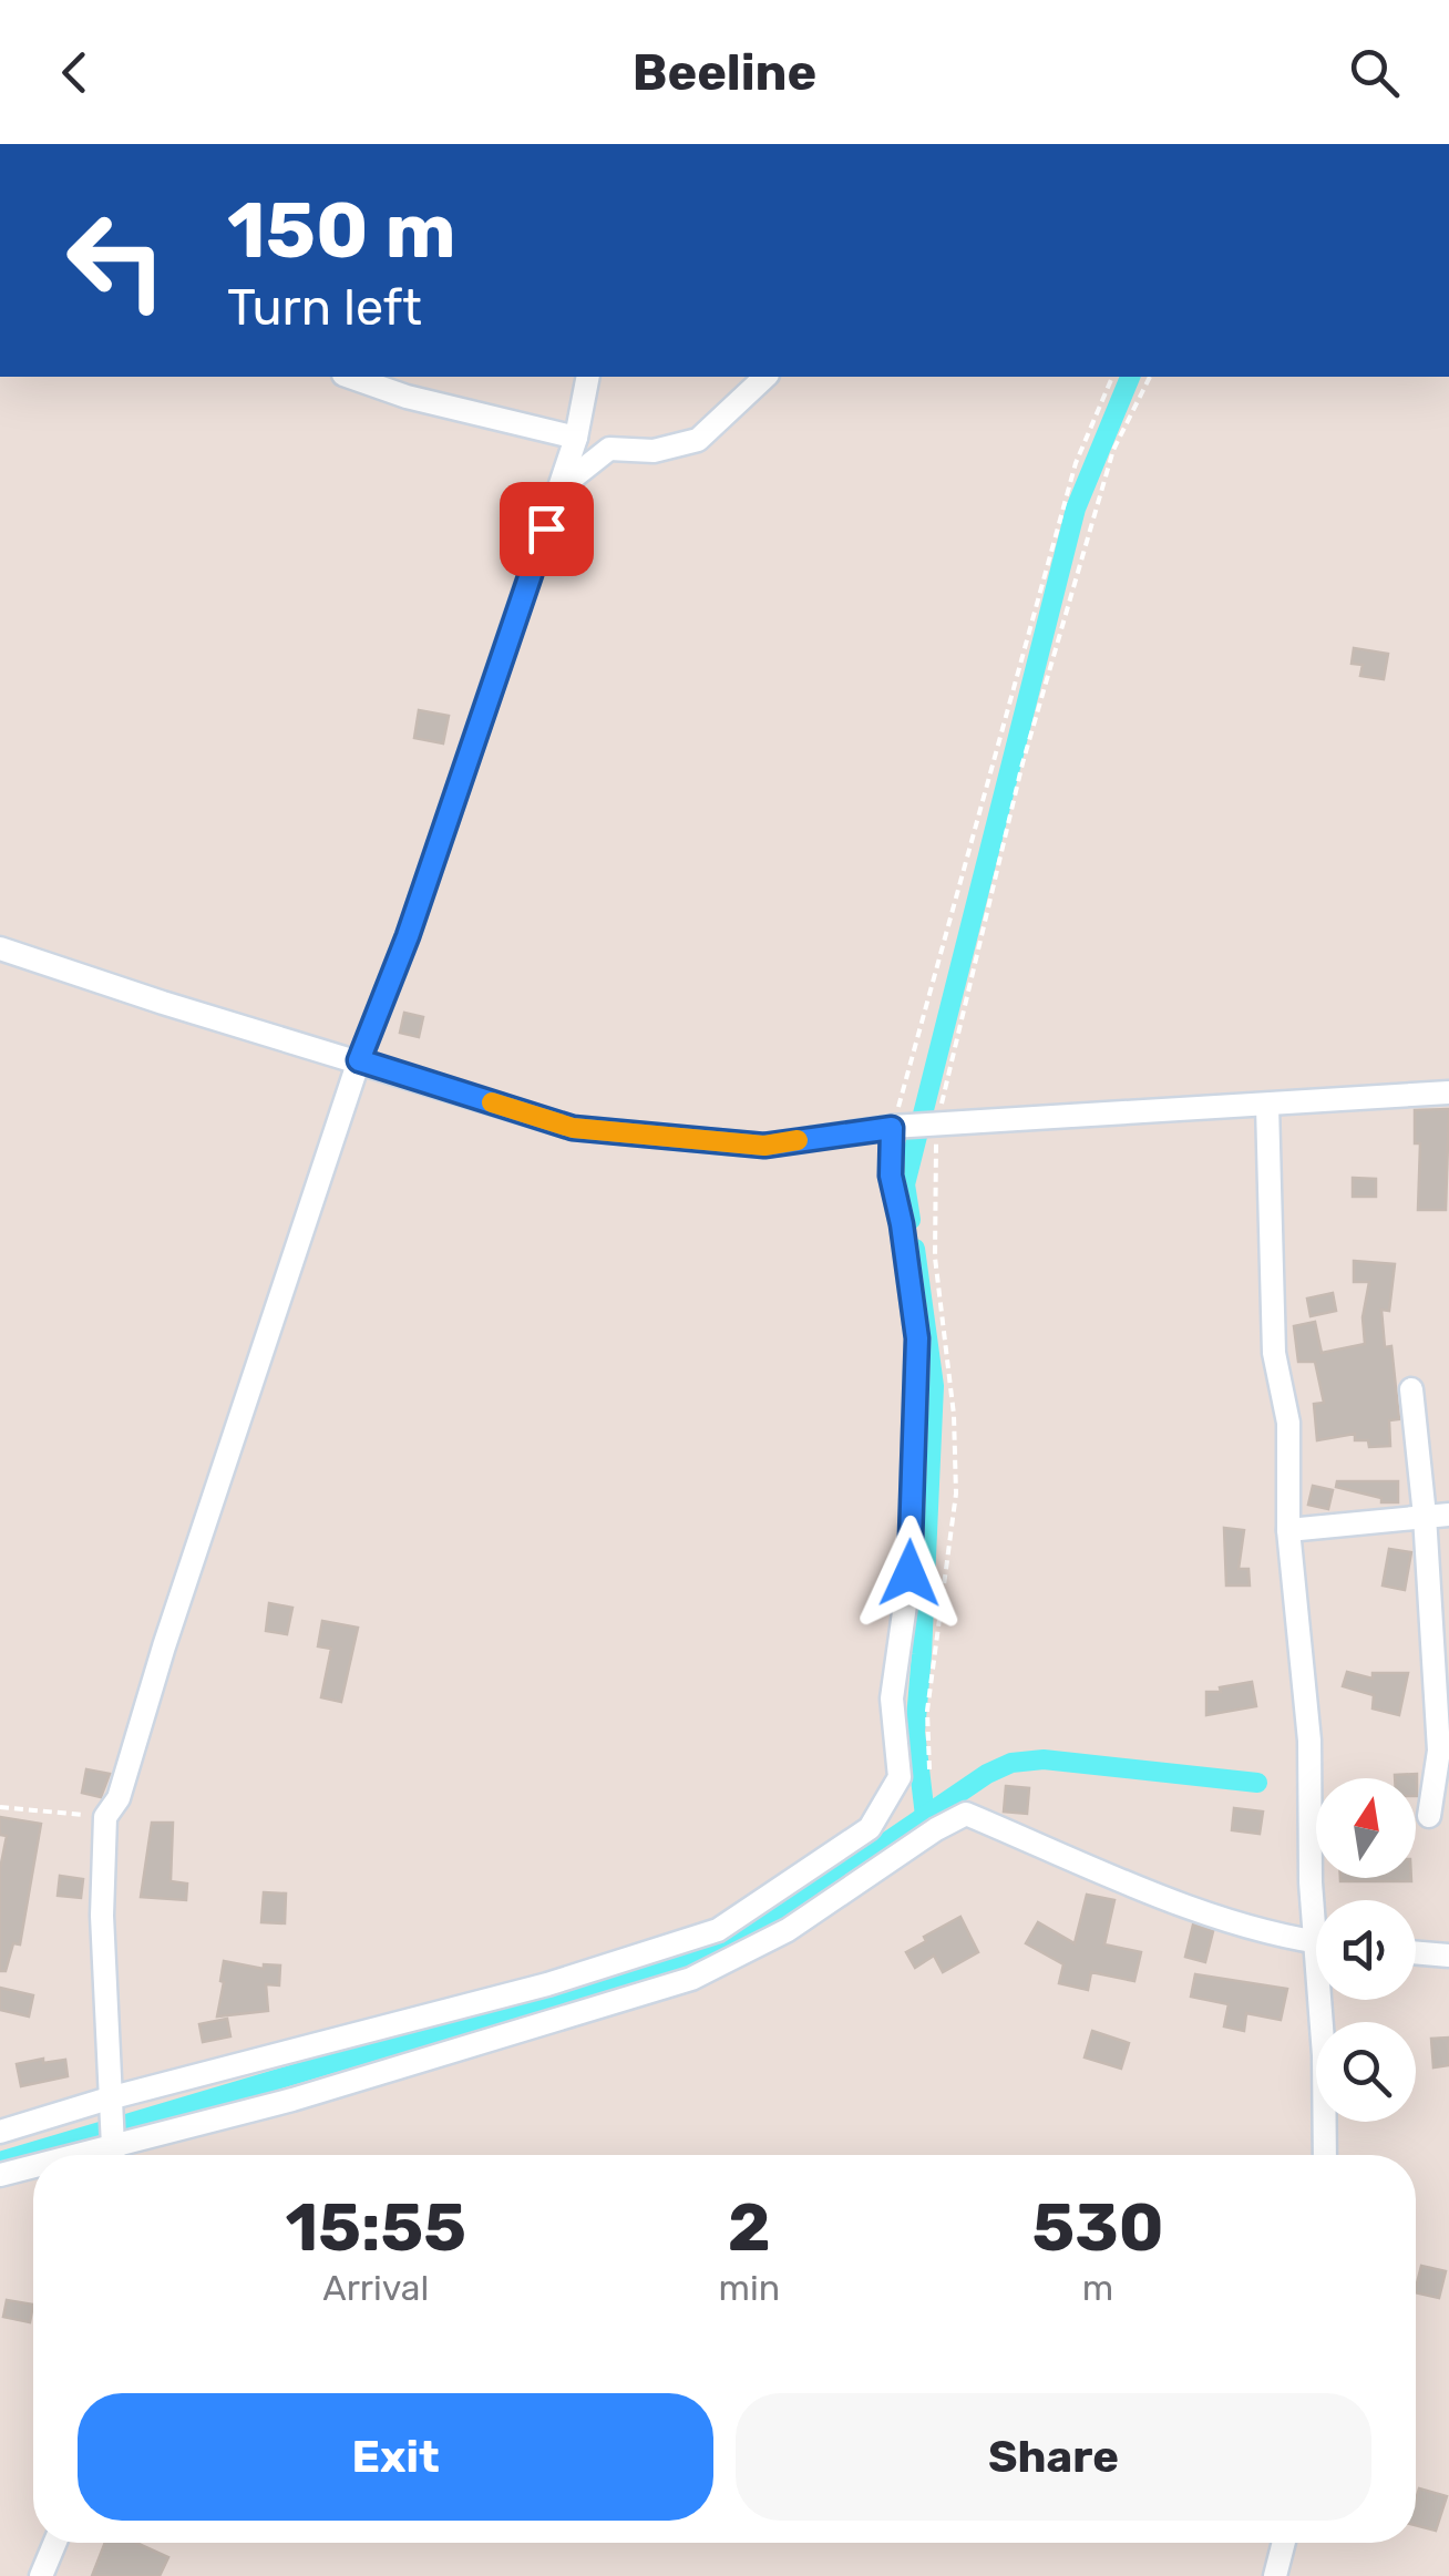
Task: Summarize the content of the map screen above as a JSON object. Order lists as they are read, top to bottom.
{
  "north": "top",
  "page": {
    "header": "Beeline",
    "turn": ["150 m", "Turn left"],
    "eta": [
      "15:55",
      "Arrival",
      "2",
      "min",
      "530",
      "m"
    ],
    "buttons": ["Exit", "Share"]
  }
}
